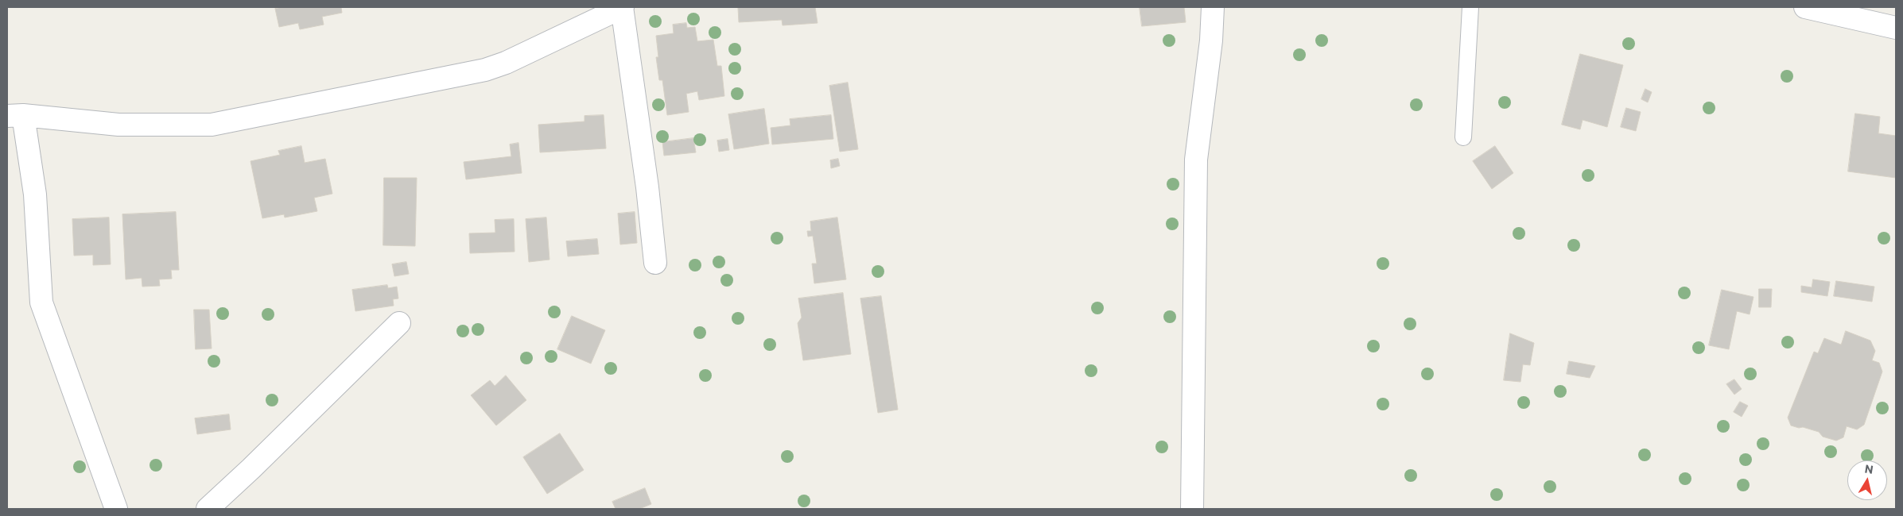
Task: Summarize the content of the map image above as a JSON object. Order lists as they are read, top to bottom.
{
  "north": "top"
}
